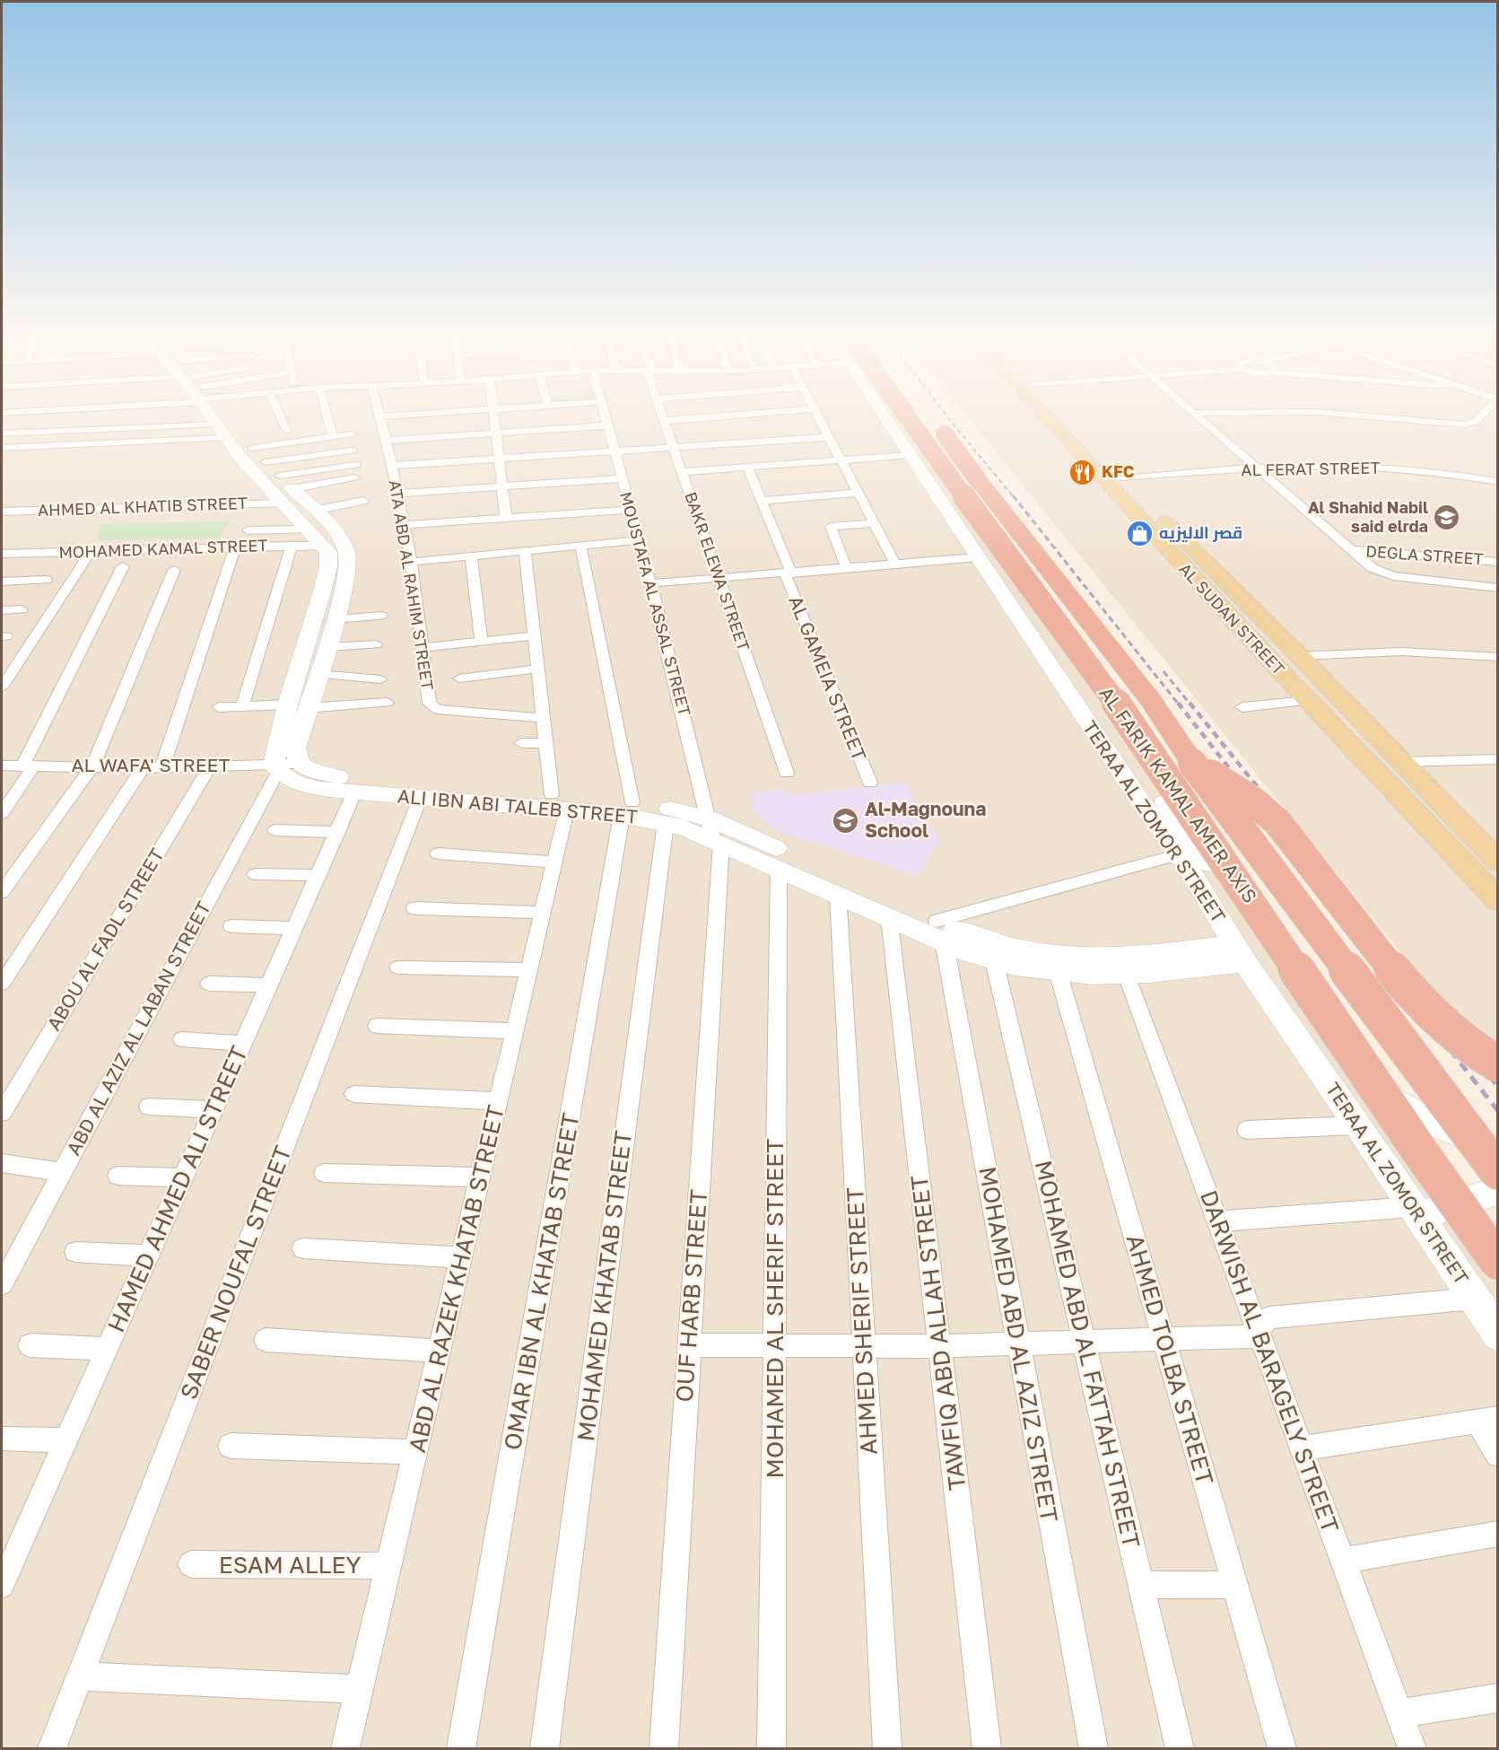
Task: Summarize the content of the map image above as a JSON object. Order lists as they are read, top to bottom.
{
  "streets": {
    "highway": ["AL FARIK KAMAL AMER AXIS"],
    "main road": ["AL SUDAN STREET"],
    "street": [
      "AL FERAT STREET",
      "AHMED AL KHATIB STREET",
      "MOHAMED KAMAL STREET",
      "DEGLA STREET",
      "BAKR ELEWA STREET",
      "ATA ABD AL RAHIM STREET",
      "MOUSTAFA AL ASSAL STREET",
      "AL GAMEIA STREET",
      "AL WAFA' STREET",
      "ALI IBN ABI TALEB STREET",
      "TERAA AL ZOMOR STREET",
      "ABOU AL FADL STREET",
      "ABD AL AZIZ AL LABAN STREET",
      "HAMED AHMED ALI STREET",
      "SABER NOUFAL STREET",
      "ABD AL RAZEK KHATAB STREET",
      "OMAR IBN AL KHATAB STREET",
      "MOHAMED KHATAB STREET",
      "OUF HARB STREET",
      "MOHAMED AL SHERIF STREET",
      "AHMED SHERIF STREET",
      "TAWFIQ ABD ALLAH STREET",
      "MOHAMED ABD AL AZIZ STREET",
      "MOHAMED ABD AL FATTAH STREET",
      "AHMED TOLBA STREET",
      "DARWISH AL BARAGELY STREET",
      "ESAM ALLEY"
    ]
  },
  "crossings": [
    ["AL FERAT STREET", "AL SUDAN STREET"],
    ["MOUSTAFA AL ASSAL STREET", "ALI IBN ABI TALEB STREET"],
    ["MOUSTAFA AL ASSAL STREET", "OUF HARB STREET"],
    ["AL WAFA' STREET", "ALI IBN ABI TALEB STREET"],
    ["AL WAFA' STREET", "ABOU AL FADL STREET"],
    ["AL WAFA' STREET", "ABD AL AZIZ AL LABAN STREET"],
    ["ALI IBN ABI TALEB STREET", "TERAA AL ZOMOR STREET"],
    ["ALI IBN ABI TALEB STREET", "ABD AL AZIZ AL LABAN STREET"],
    ["ALI IBN ABI TALEB STREET", "HAMED AHMED ALI STREET"],
    ["ALI IBN ABI TALEB STREET", "SABER NOUFAL STREET"],
    ["ALI IBN ABI TALEB STREET", "ABD AL RAZEK KHATAB STREET"],
    ["ALI IBN ABI TALEB STREET", "OMAR IBN AL KHATAB STREET"],
    ["ALI IBN ABI TALEB STREET", "MOHAMED KHATAB STREET"],
    ["ALI IBN ABI TALEB STREET", "OUF HARB STREET"],
    ["ALI IBN ABI TALEB STREET", "MOHAMED AL SHERIF STREET"],
    ["ALI IBN ABI TALEB STREET", "AHMED SHERIF STREET"],
    ["ALI IBN ABI TALEB STREET", "TAWFIQ ABD ALLAH STREET"],
    ["ALI IBN ABI TALEB STREET", "MOHAMED ABD AL AZIZ STREET"],
    ["ALI IBN ABI TALEB STREET", "MOHAMED ABD AL FATTAH STREET"],
    ["ALI IBN ABI TALEB STREET", "AHMED TOLBA STREET"],
    ["ALI IBN ABI TALEB STREET", "DARWISH AL BARAGELY STREET"],
    ["ABD AL RAZEK KHATAB STREET", "ESAM ALLEY"]
  ],
  "places": {
    "restaurant": ["KFC"],
    "school or university": ["Al Shahid Nabil said elrda", "Al-Magnouna School"],
    "shop": ["قصر الاليزيه"]
  }
}
